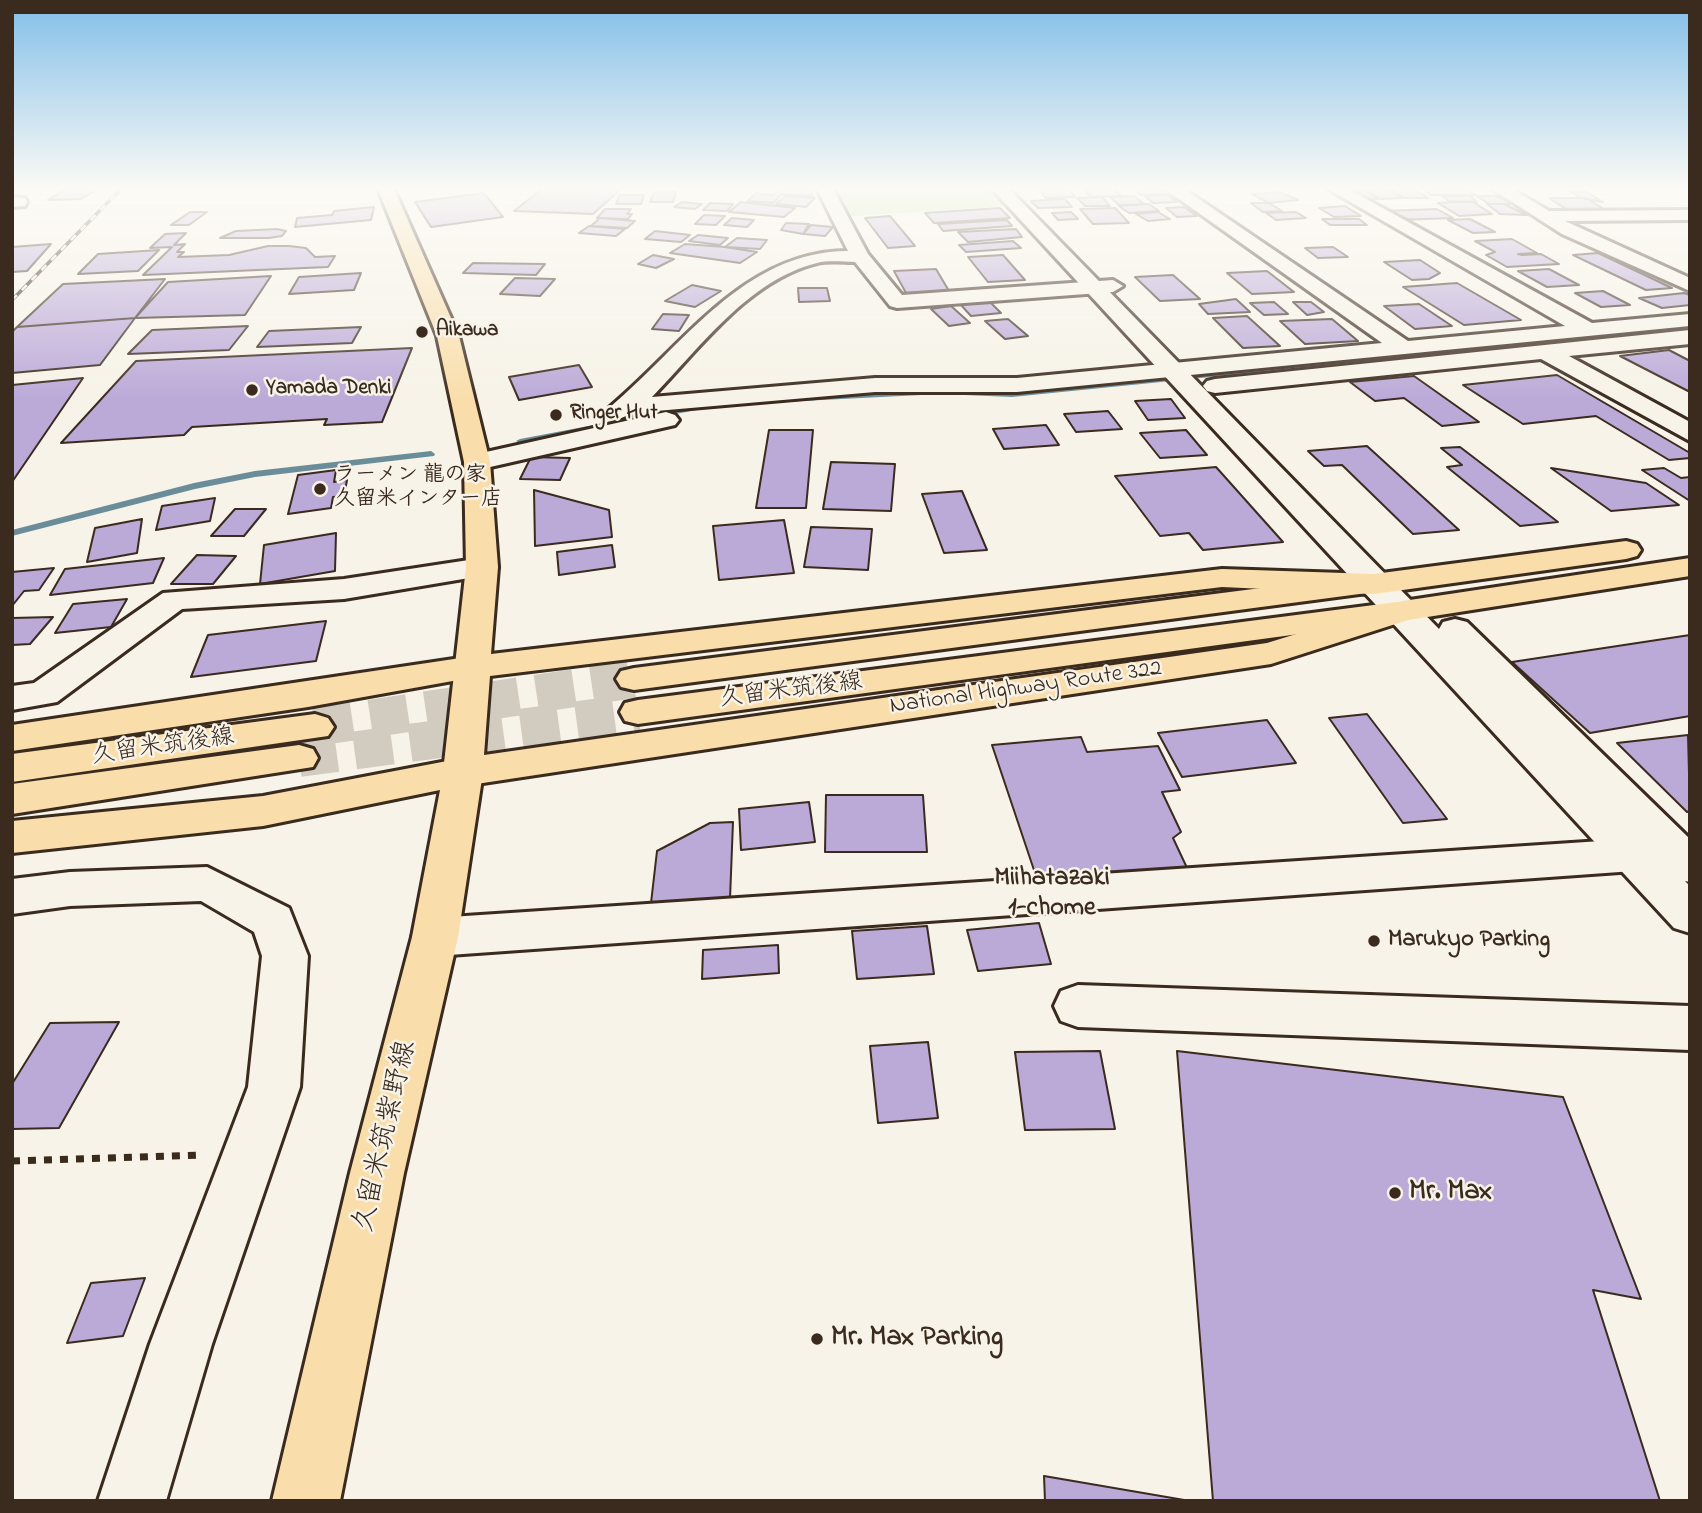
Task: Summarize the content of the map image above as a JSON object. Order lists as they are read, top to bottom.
{
  "streets": {
    "main road": ["National Highway Route 322", "久留米筑後線", "久留米筑紫野線"]
  },
  "crossings": [
    ["National Highway Route 322", "久留米筑後線"],
    ["National Highway Route 322", "久留米筑紫野線"]
  ],
  "districts": ["Miihatazaki 1-chome"],
  "places": [
    "Aikawa",
    "Yamada Denki",
    "Ringer Hut",
    "ラーメン 龍の家 久留米インター店",
    "Marukyo Parking",
    "Mr. Max",
    "Mr. Max Parking"
  ]
}
